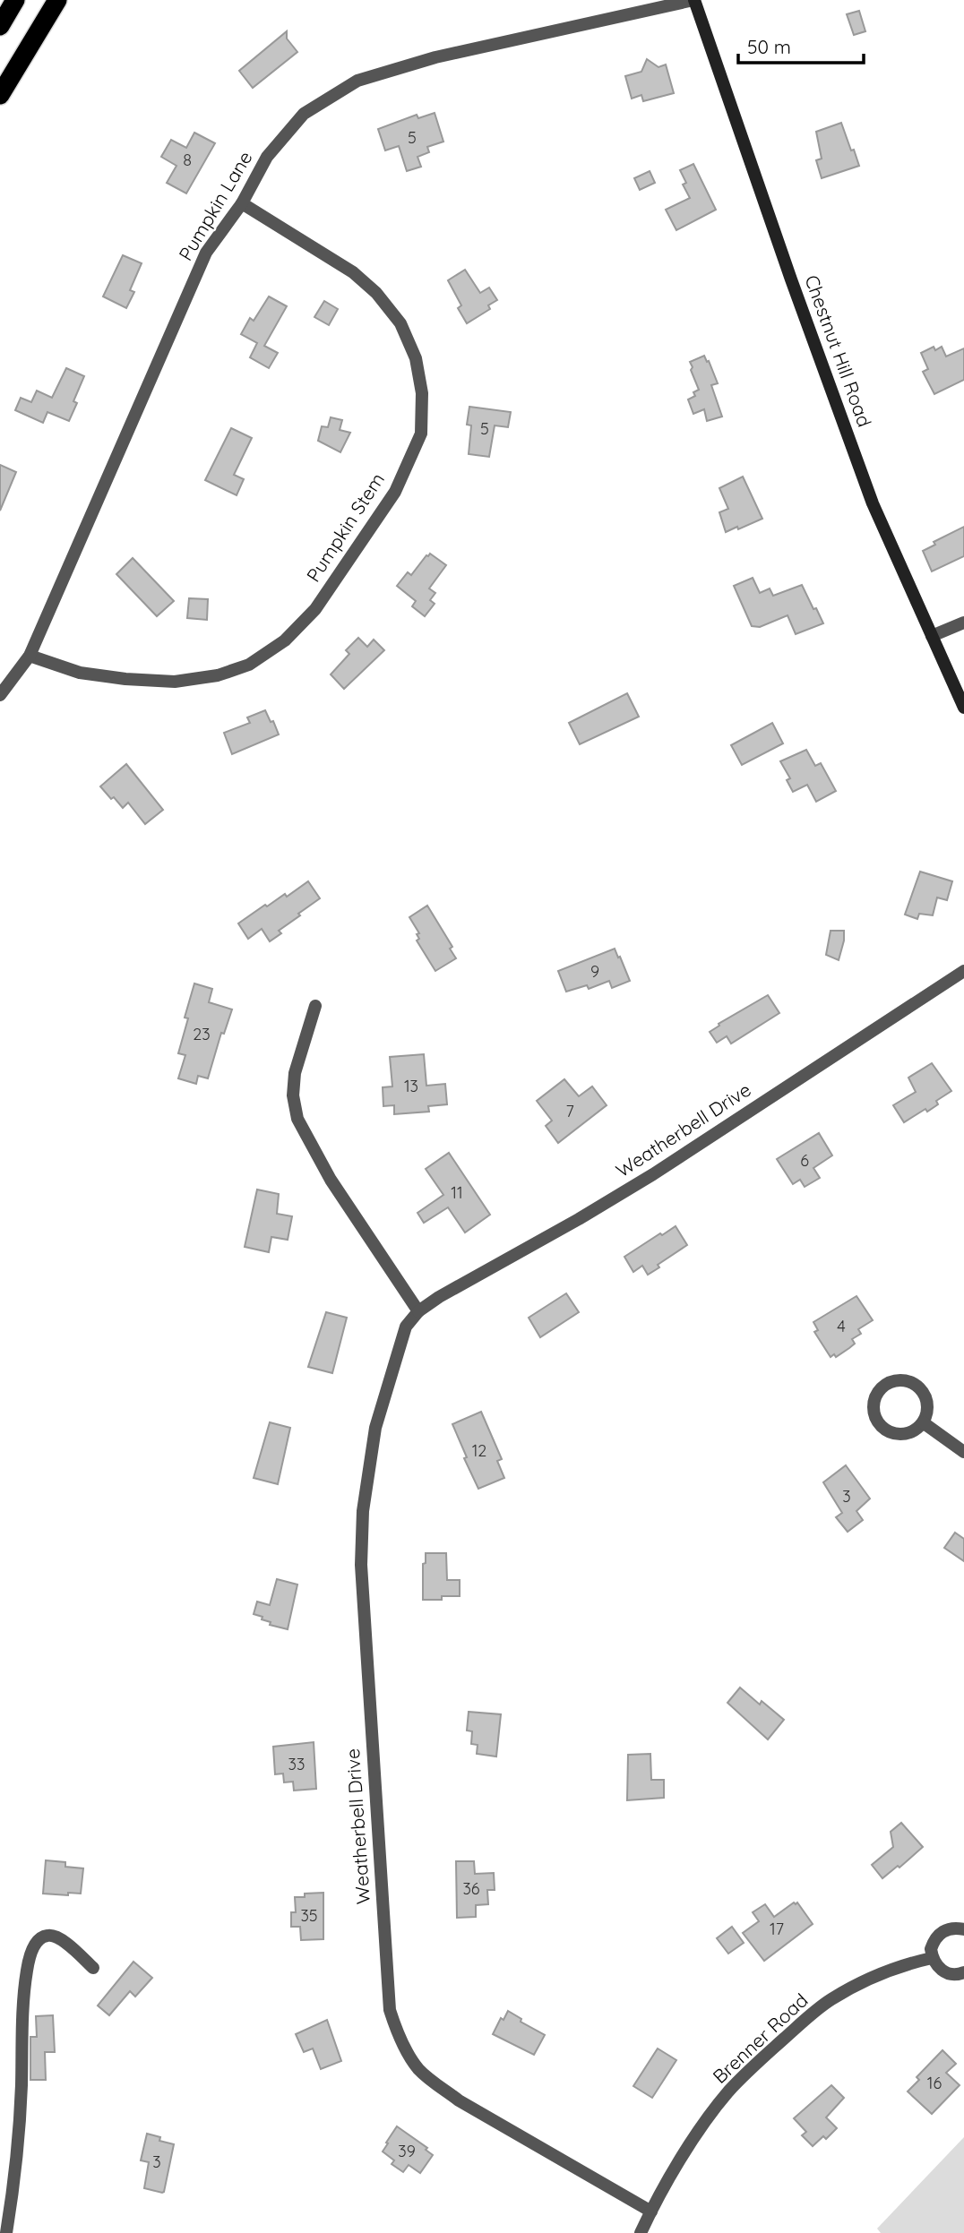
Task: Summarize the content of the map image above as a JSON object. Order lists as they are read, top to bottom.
{
  "streets": {
    "main road": ["Chestnut Hill Road"],
    "street": [
      "Pumpkin Lane",
      "Pumpkin Stem",
      "Weatherbell Drive",
      "Brenner Road"
    ]
  },
  "crossings": [
    ["Pumpkin Lane", "Chestnut Hill Road"],
    ["Pumpkin Lane", "Pumpkin Stem"],
    ["Weatherbell Drive", "Brenner Road"]
  ],
  "house_numbers": [
    "5",
    "8",
    "5",
    "9",
    "23",
    "13",
    "7",
    "6",
    "11",
    "4",
    "12",
    "3",
    "33",
    "36",
    "35",
    "17",
    "16",
    "39",
    "3"
  ],
  "scale_bar": "50 m"
}
